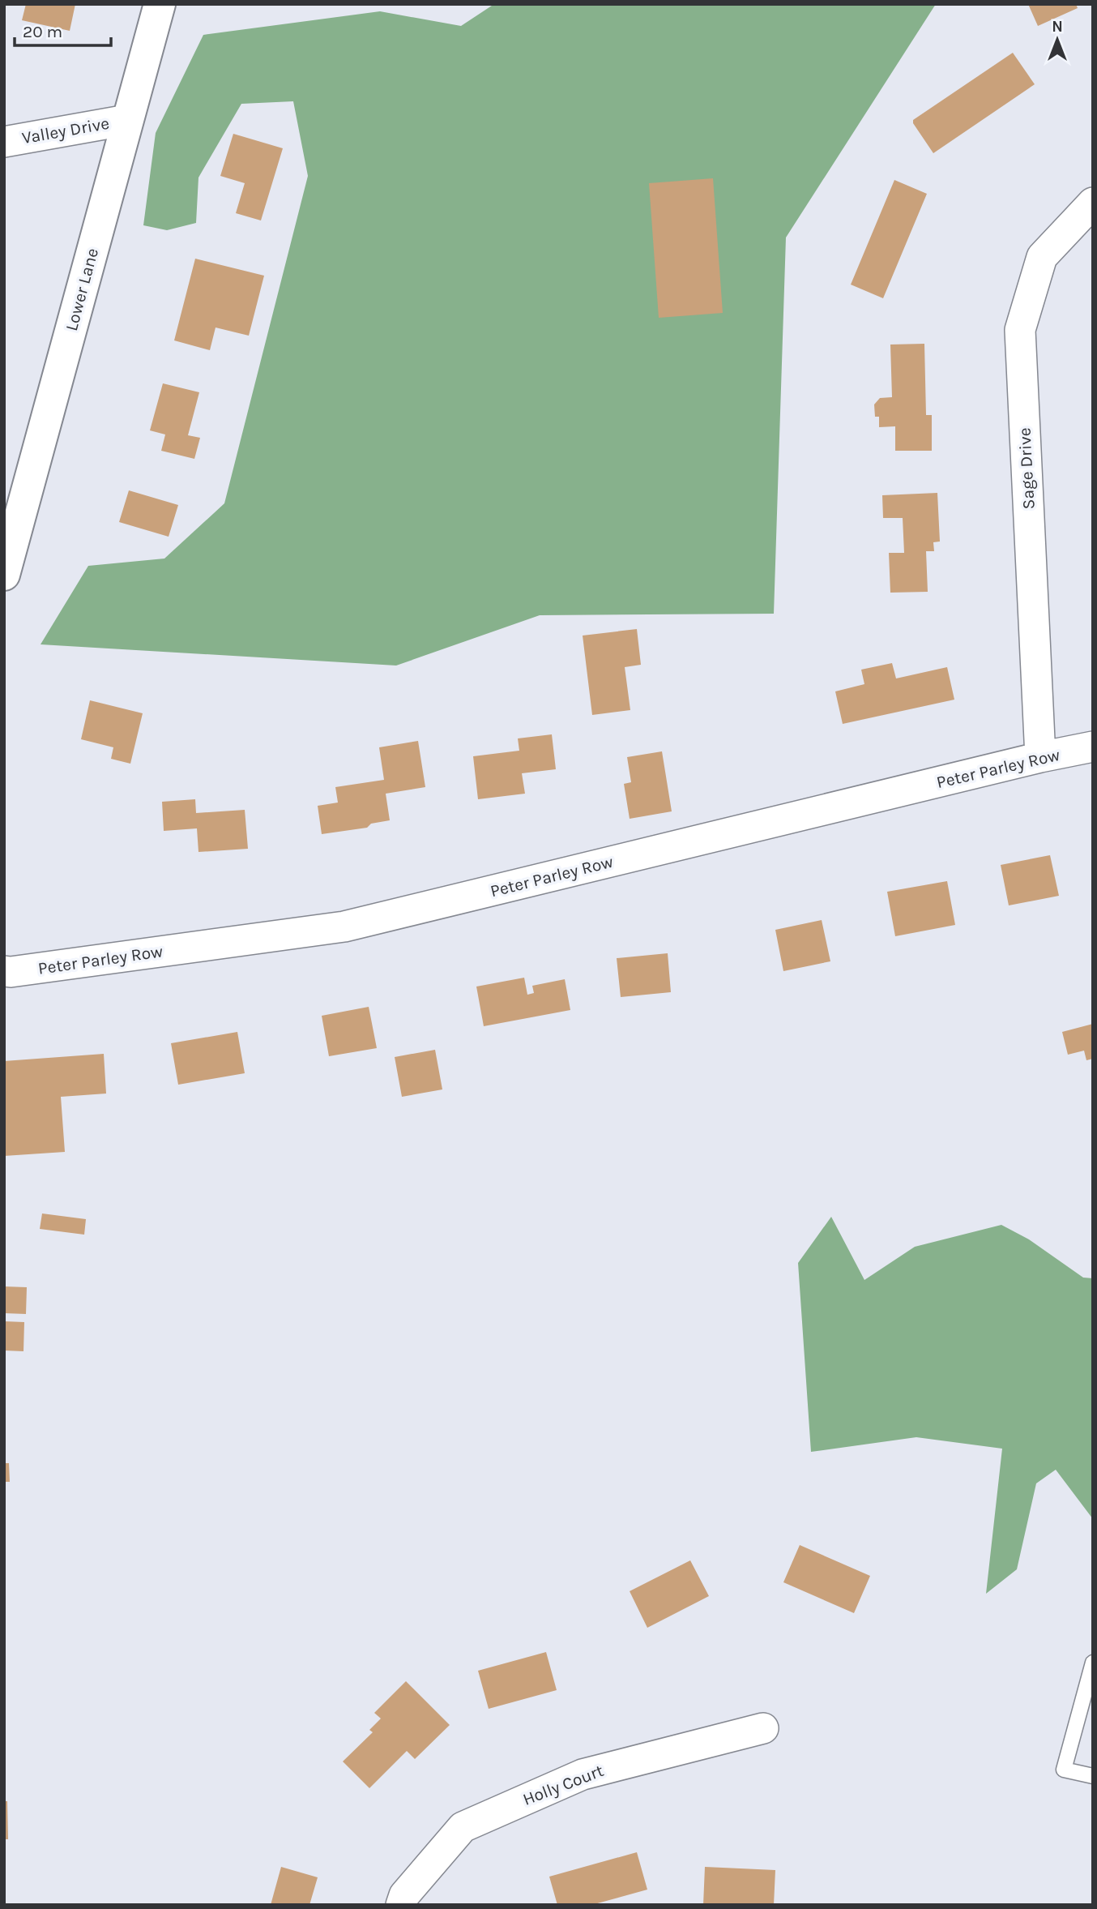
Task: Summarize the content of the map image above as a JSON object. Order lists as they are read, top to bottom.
{
  "streets": {
    "street": [
      "Valley Drive",
      "Lower Lane",
      "Sage Drive",
      "Peter Parley Row",
      "Holly Court"
    ]
  },
  "crossings": [
    ["Valley Drive", "Lower Lane"],
    ["Sage Drive", "Peter Parley Row"]
  ],
  "scale_bar": "20 m",
  "north": "top"
}
